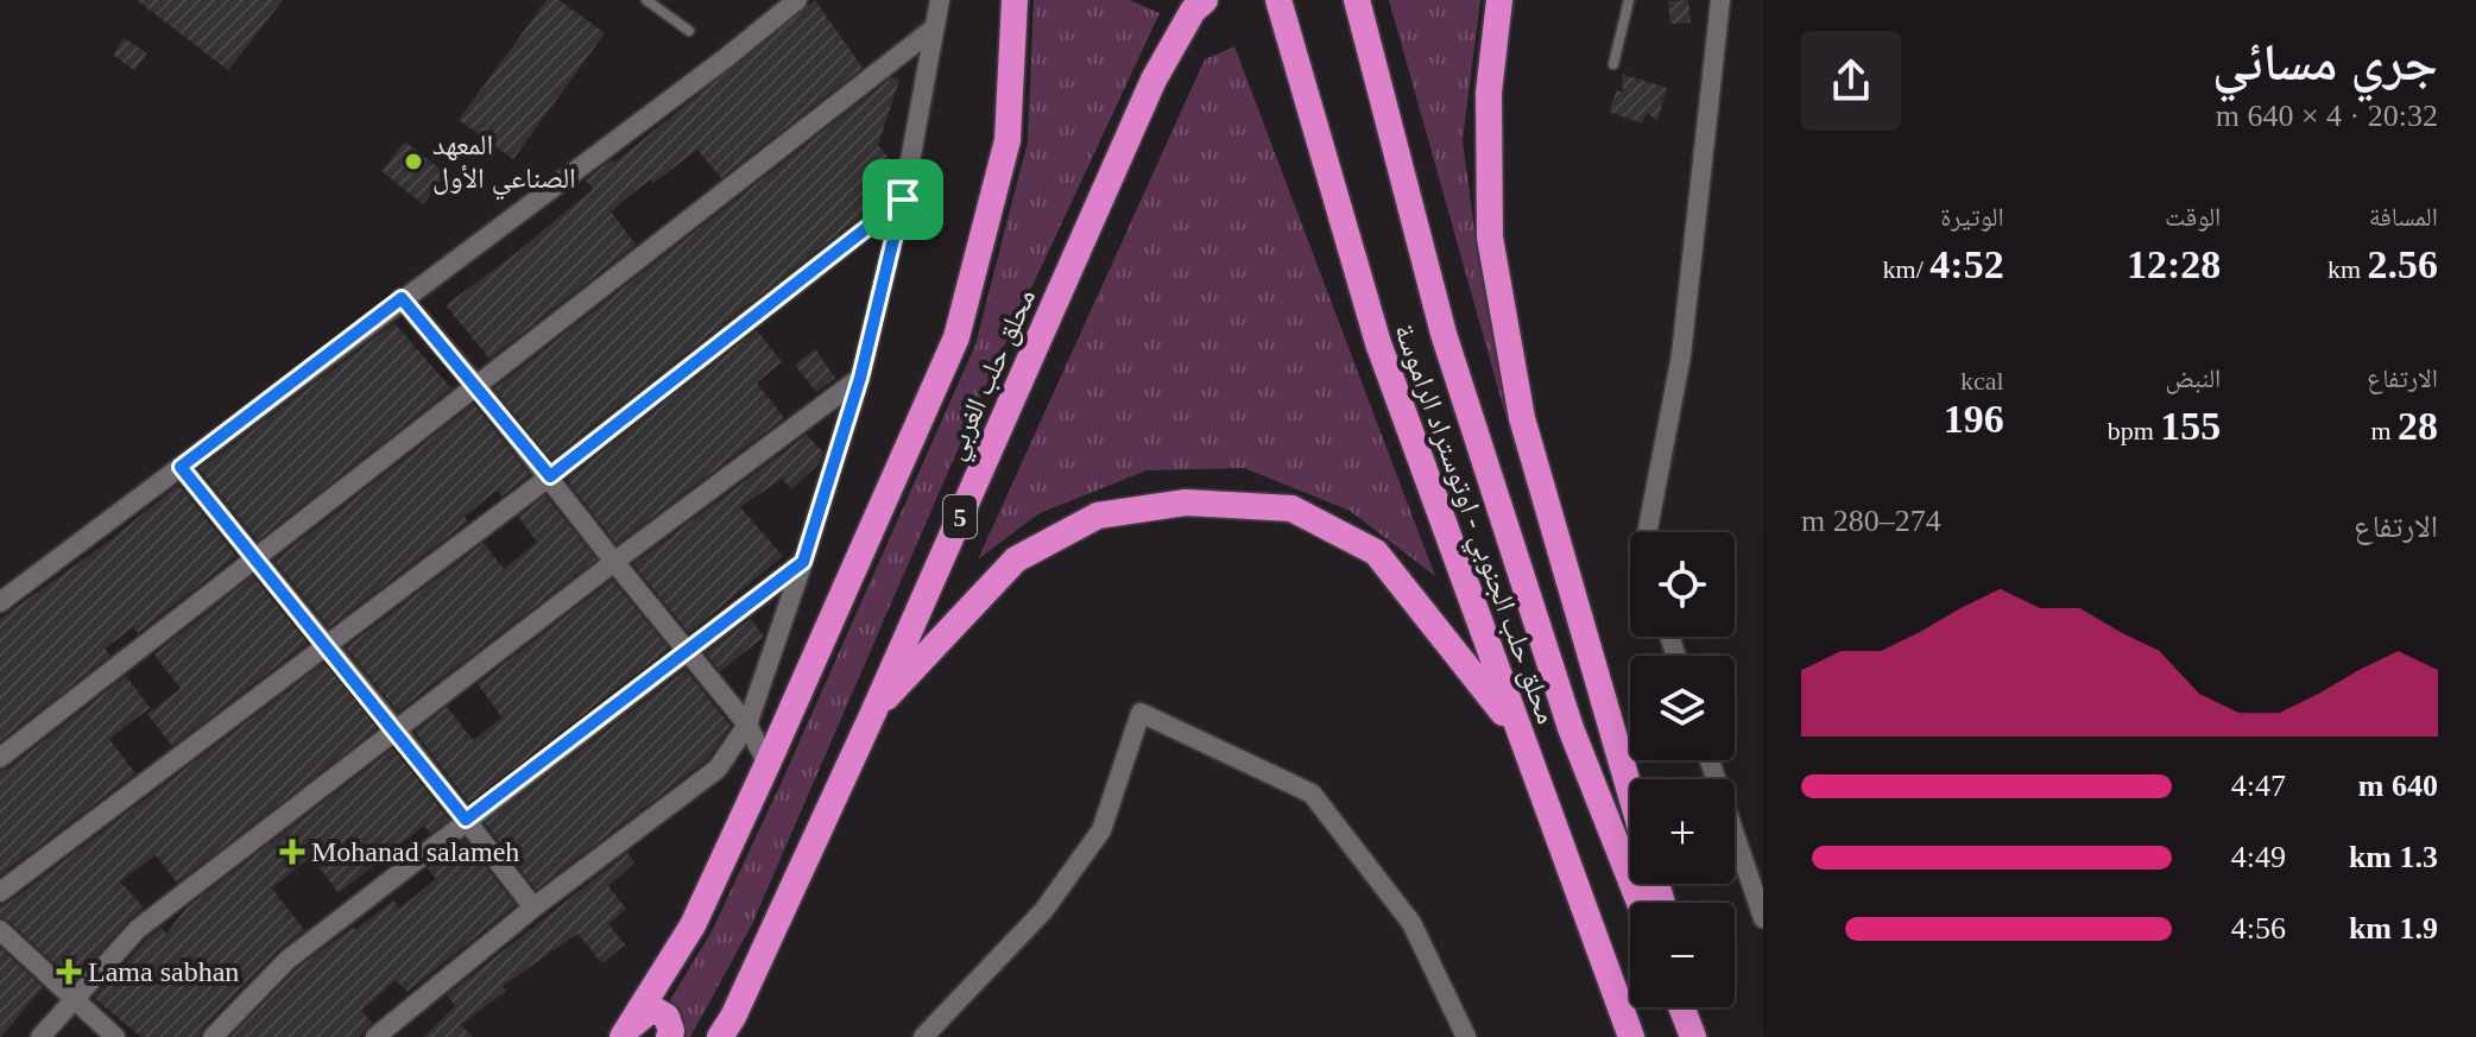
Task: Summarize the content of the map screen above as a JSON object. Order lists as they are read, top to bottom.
{
  "streets": {
    "highway": ["محلق حلب الغربي", "5", "محلق حلب الجنوبي - اوتوستراد الراموسة"]
  },
  "places": {
    "other": ["المعهد الصناعي الأول"],
    "health": ["Mohanad salameh", "Lama sabhan"]
  },
  "page": {
    "heading": ["جري مسائي", "20:32 · 4 × 640 m"],
    "stats": [
      ["المسافة", "2.56 km"],
      ["الوقت", "12:28"],
      ["الوتيرة", "4:52 /km"],
      ["الارتفاع", "28 m"],
      ["النبض", "155 bpm"],
      ["kcal", "196"]
    ],
    "chart": ["الارتفاع", "274–280 m"],
    "map_buttons": ["+", "−"],
    "list": [
      {
        "name": "640 m",
        "note": "4:47"
      },
      {
        "name": "1.3 km",
        "note": "4:49"
      },
      {
        "name": "1.9 km",
        "note": "4:56"
      }
    ]
  }
}
